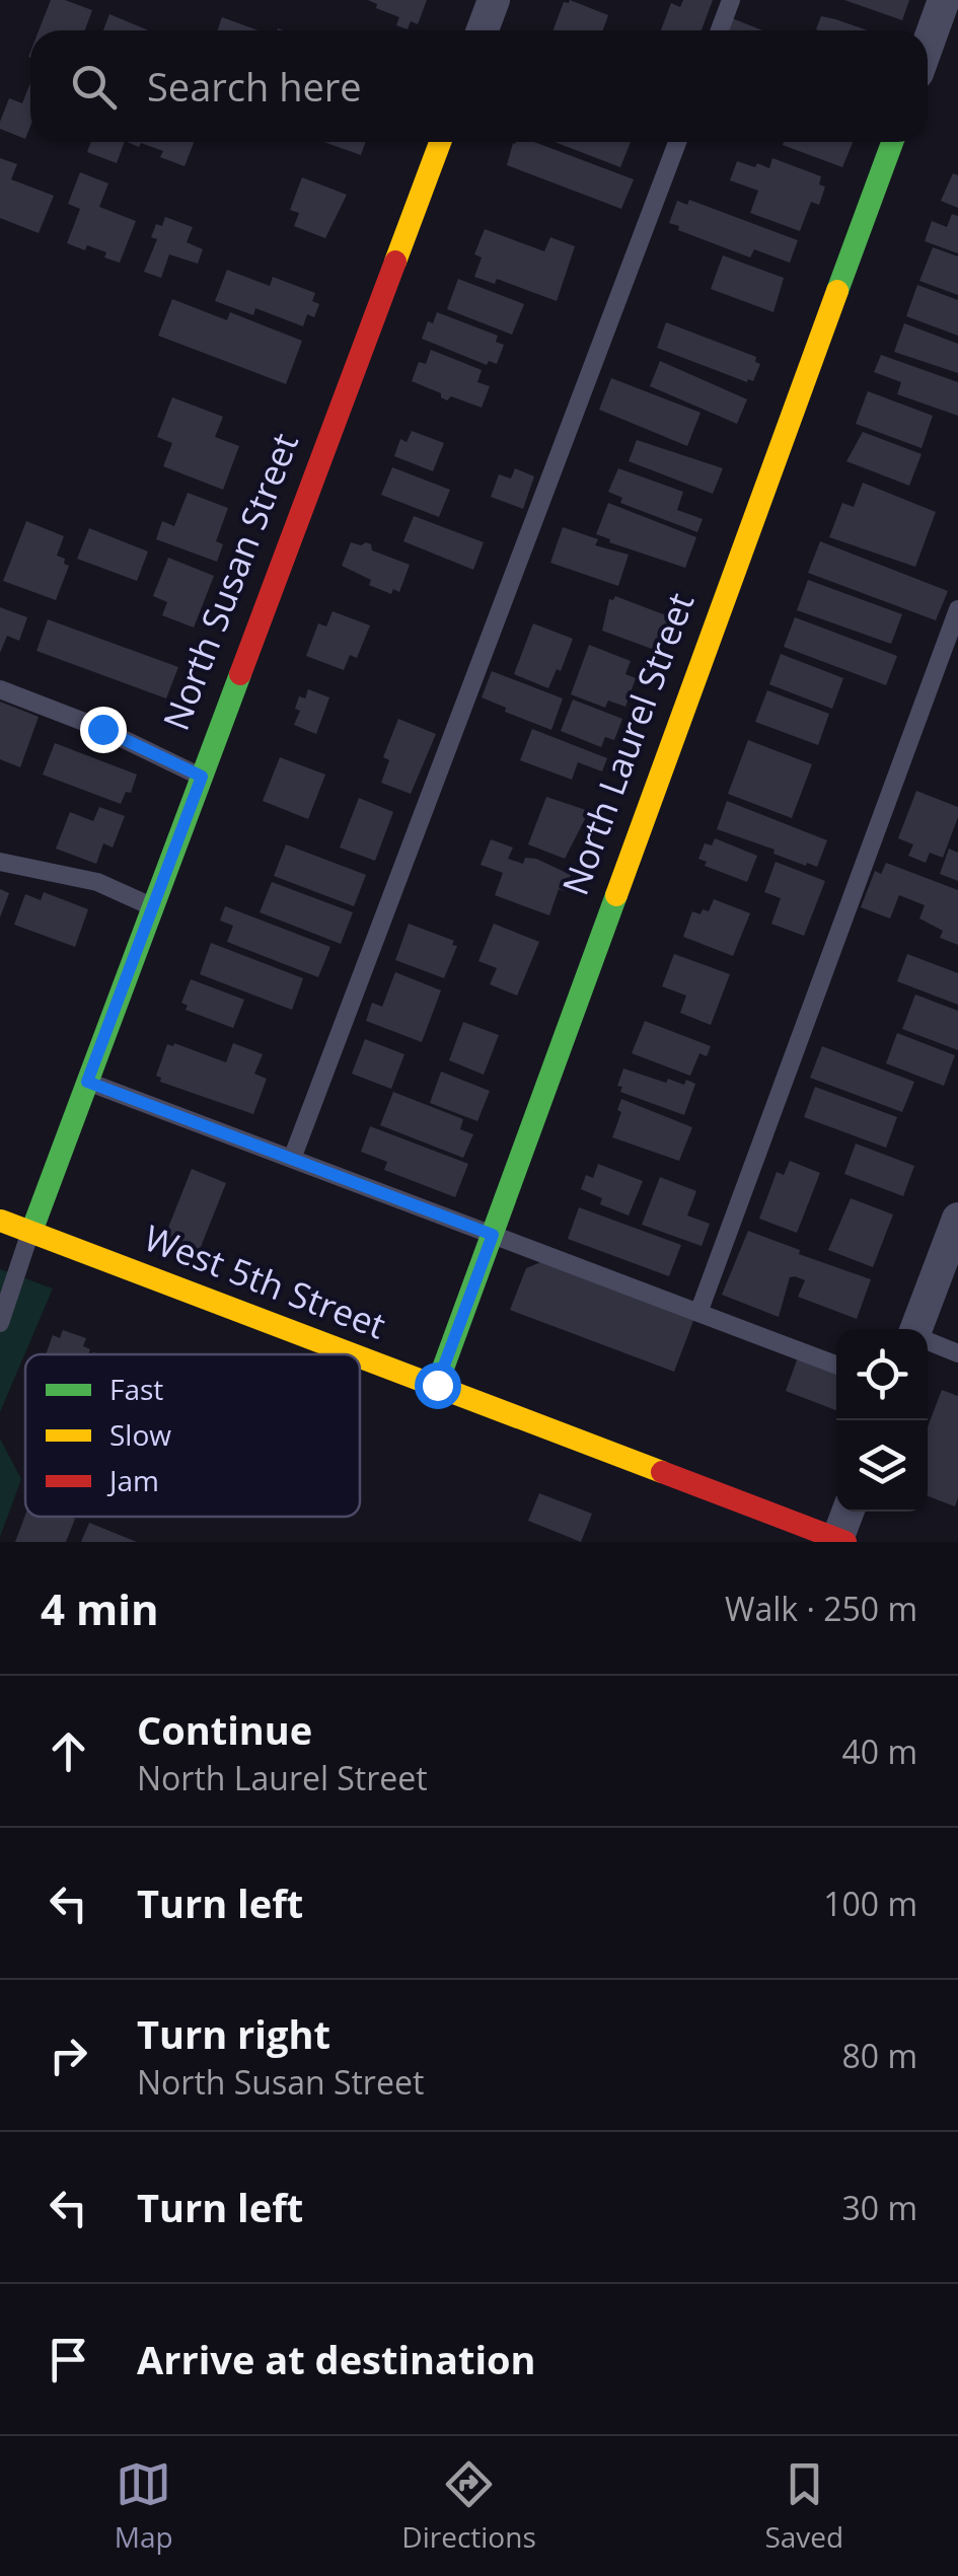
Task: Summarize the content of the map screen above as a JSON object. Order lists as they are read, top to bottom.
{
  "streets": {
    "street": ["North Susan Street", "North Laurel Street", "West 5th Street"]
  },
  "crossings": [
    ["North Susan Street", "West 5th Street"],
    ["North Laurel Street", "West 5th Street"]
  ],
  "legend": ["Fast", "Slow", "Jam"],
  "page": {
    "search": "Search here",
    "heading": ["4 min", "Walk · 250 m"],
    "list": [
      ["Continue", "North Laurel Street", "40 m"],
      ["Turn left", "100 m"],
      ["Turn right", "North Susan Street", "80 m"],
      ["Turn left", "30 m"],
      "Arrive at destination"
    ],
    "nav": ["Map", "Directions", "Saved"]
  }
}
